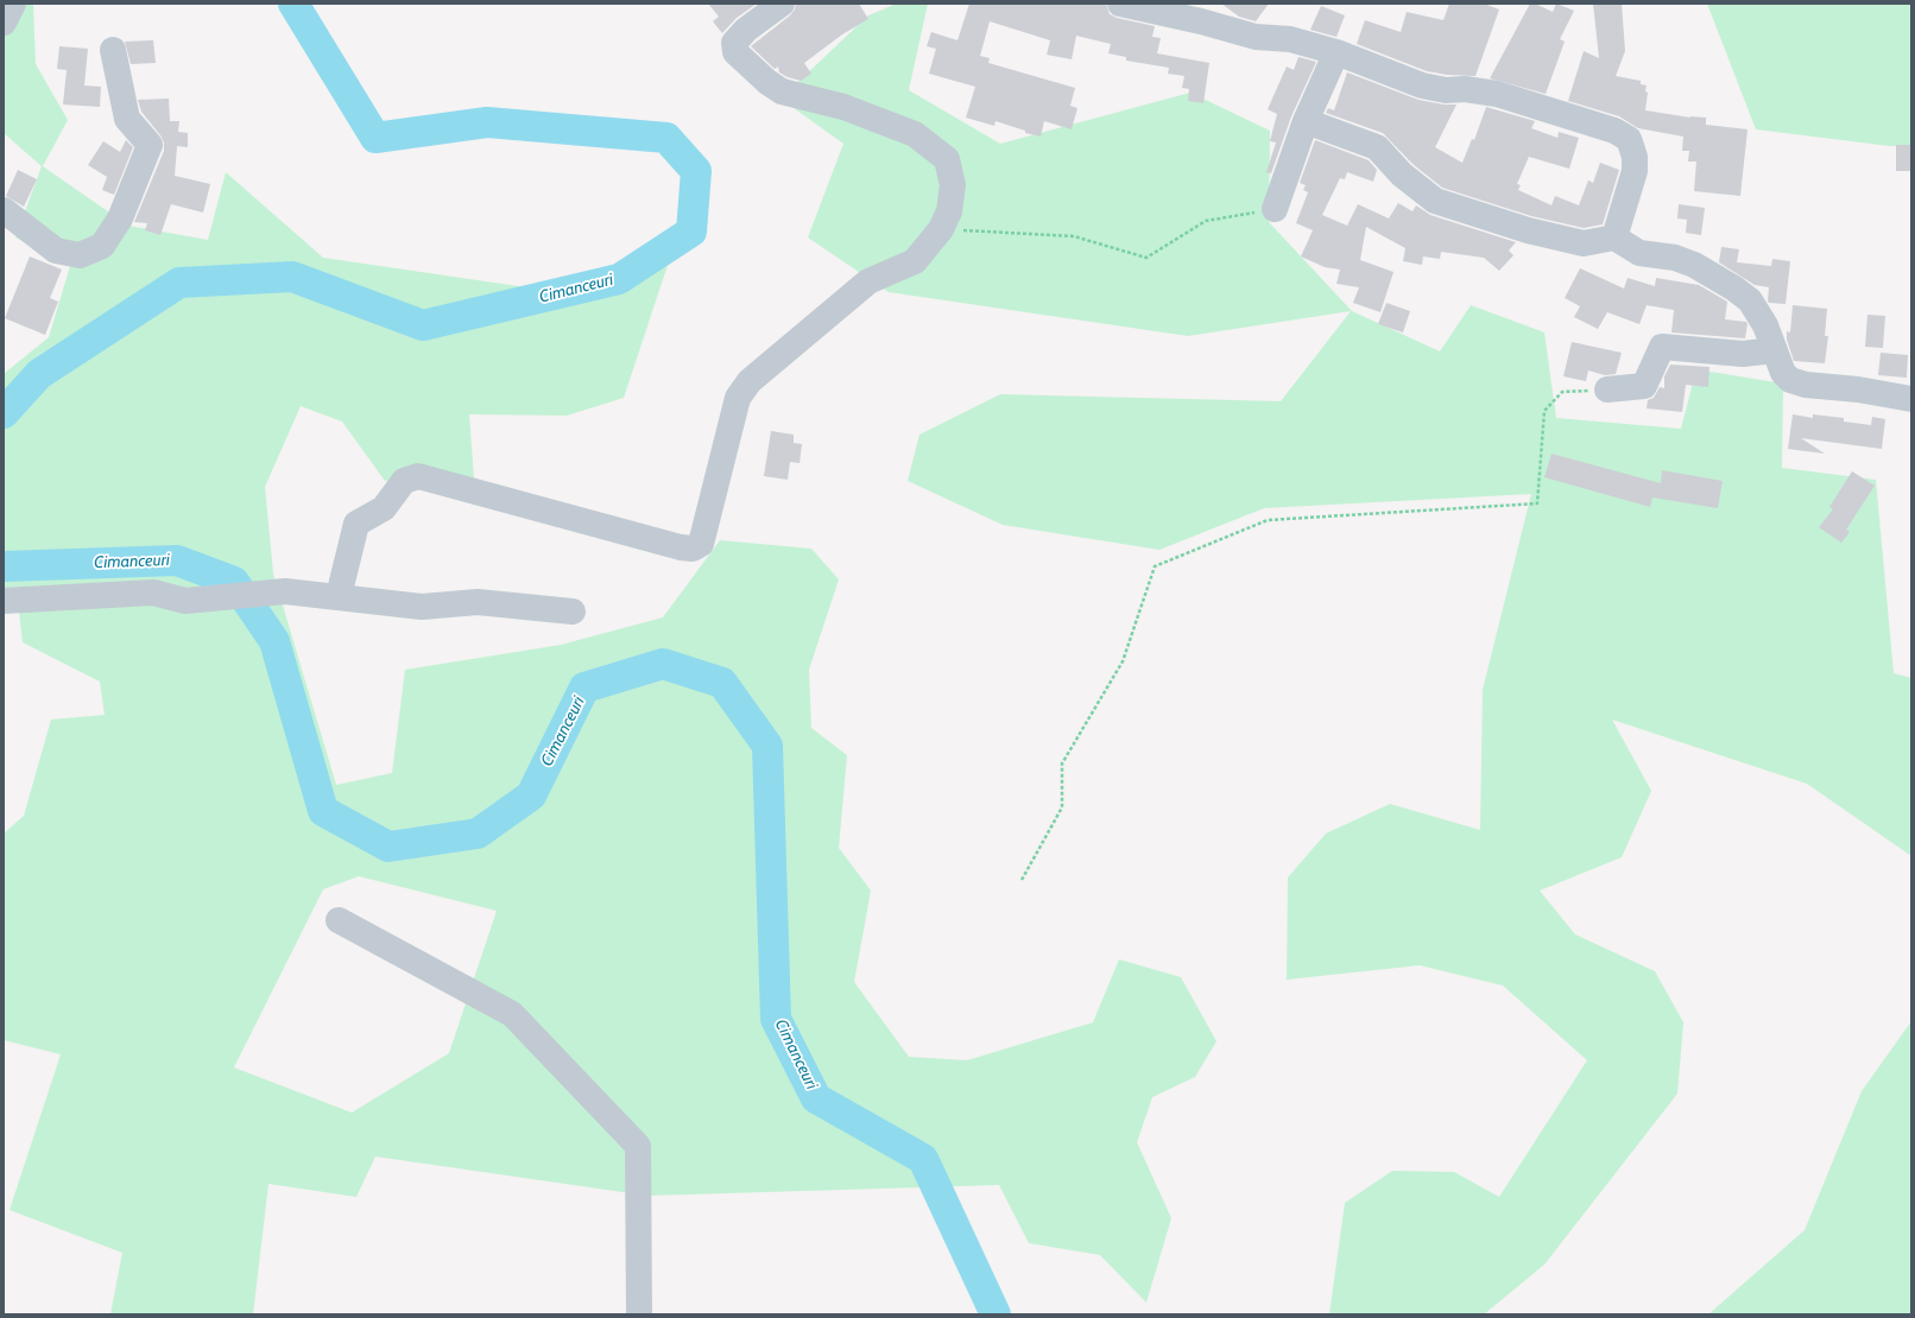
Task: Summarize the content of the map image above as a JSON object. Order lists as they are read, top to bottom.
{
  "water": ["Cimanceuri"]
}
